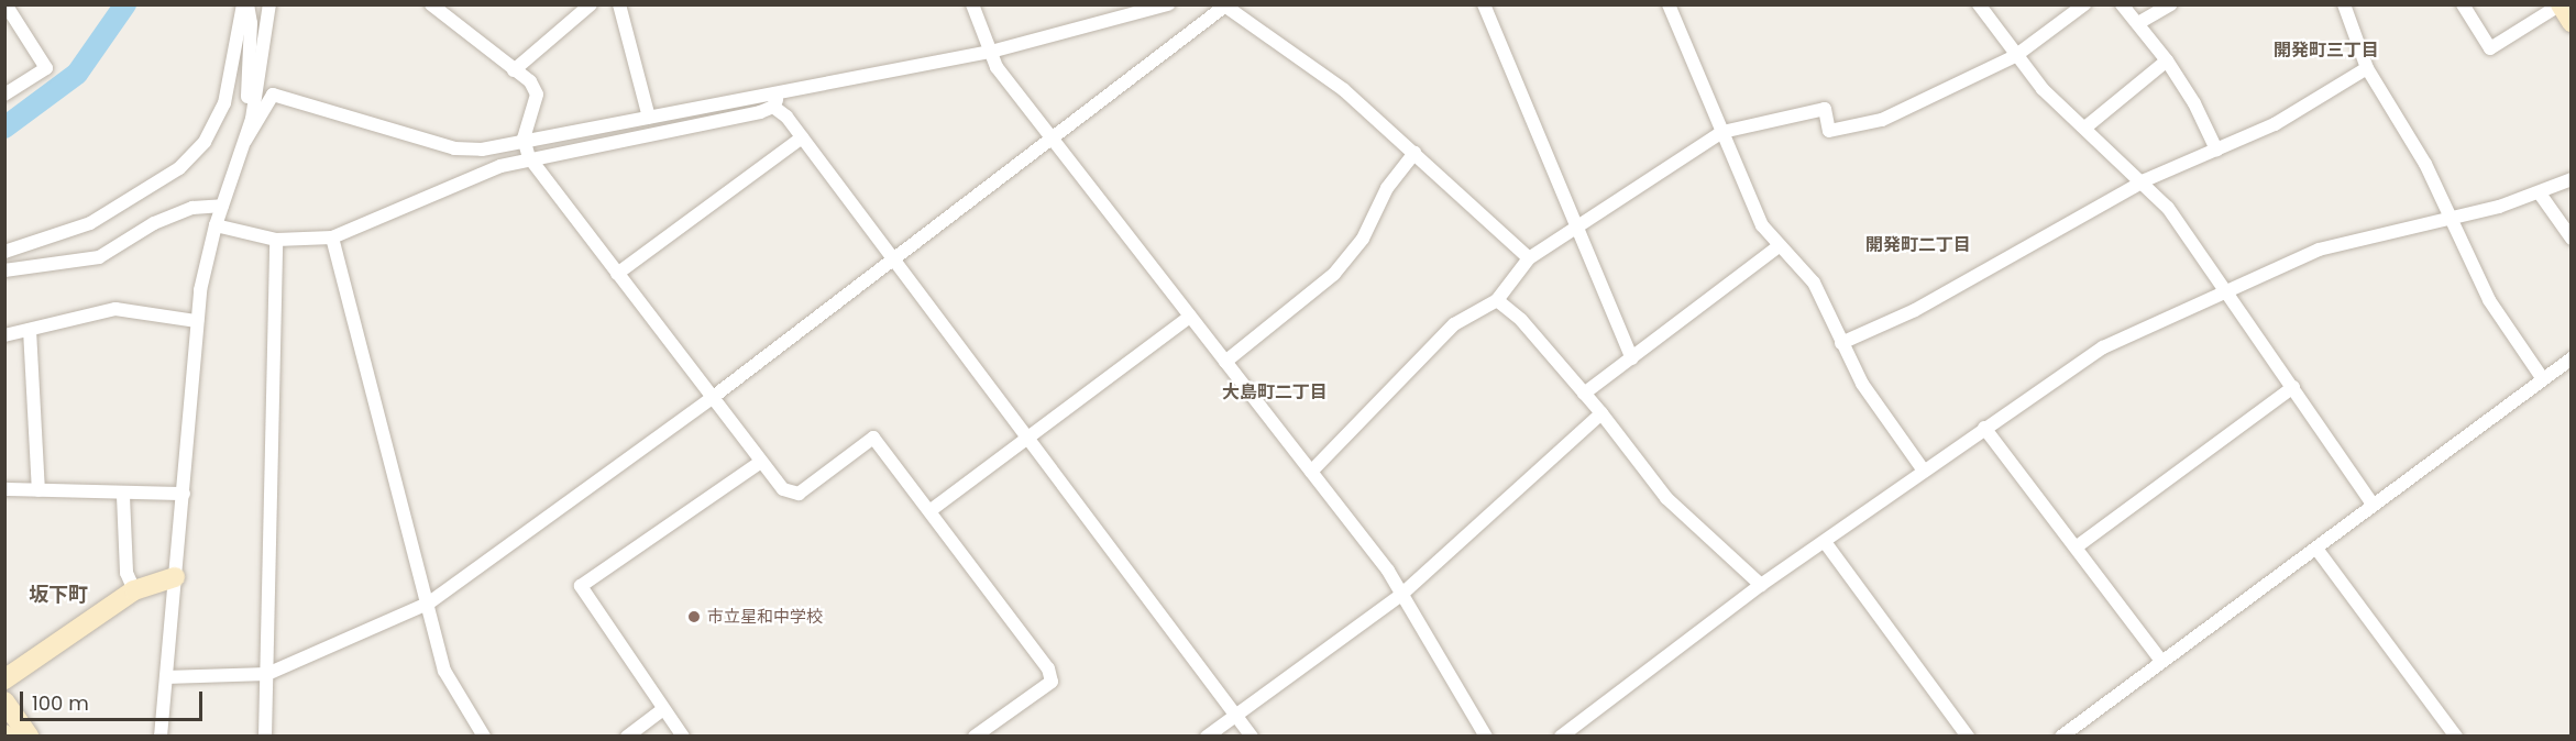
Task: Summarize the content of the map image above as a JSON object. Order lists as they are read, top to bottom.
{
  "districts": [
    "開発町三丁目",
    "開発町二丁目",
    "大島町二丁目",
    "坂下町"
  ],
  "places": ["市立星和中学校"],
  "scale_bar": "100 m"
}
